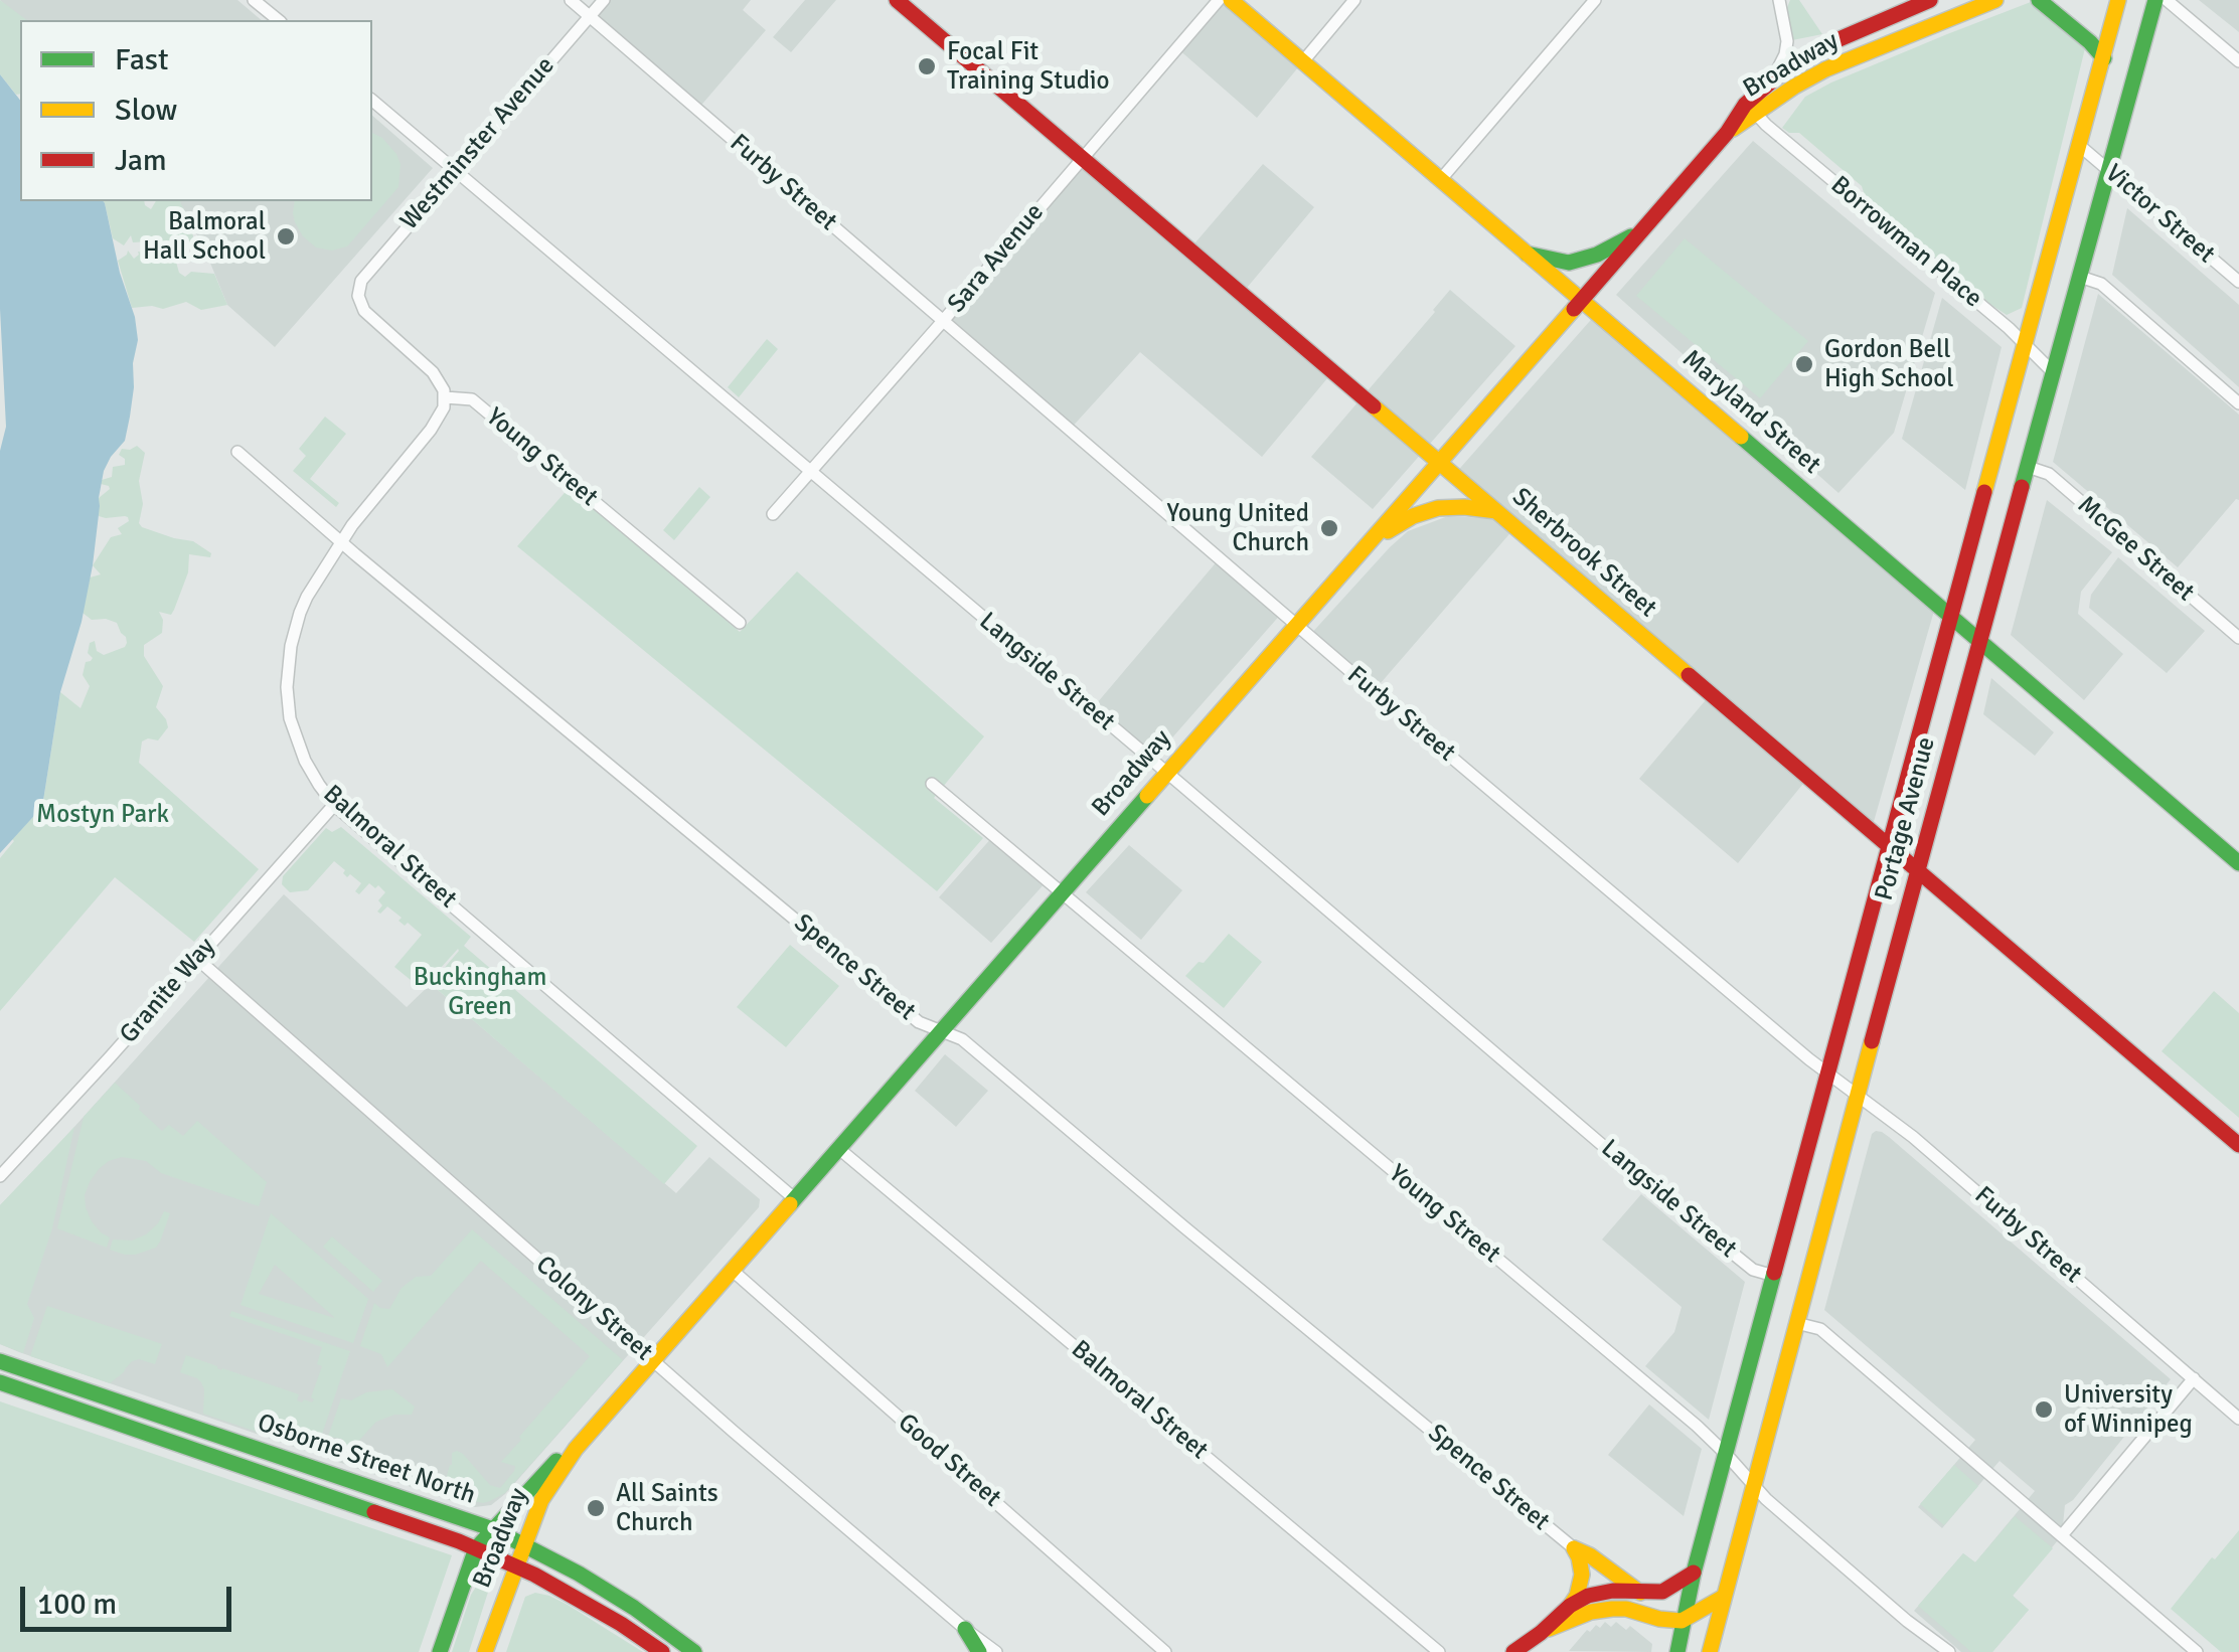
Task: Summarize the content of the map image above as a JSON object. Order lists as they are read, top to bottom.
{
  "streets": {
    "main road": [
      "Broadway",
      "Maryland Street",
      "Sherbrook Street",
      "Portage Avenue",
      "Osborne Street North"
    ],
    "street": [
      "Westminster Avenue",
      "Furby Street",
      "Victor Street",
      "Borrowman Place",
      "Sara Avenue",
      "Young Street",
      "McGee Street",
      "Langside Street",
      "Balmoral Street",
      "Spence Street",
      "Granite Way",
      "Colony Street",
      "Good Street"
    ]
  },
  "crossings": [
    ["Broadway", "Furby Street"],
    ["Broadway", "Borrowman Place"],
    ["Broadway", "Maryland Street"],
    ["Broadway", "Young Street"],
    ["Broadway", "Sherbrook Street"],
    ["Broadway", "Langside Street"],
    ["Broadway", "Balmoral Street"],
    ["Broadway", "Spence Street"],
    ["Broadway", "Colony Street"],
    ["Broadway", "Osborne Street North"],
    ["Broadway", "Good Street"],
    ["Westminster Avenue", "Furby Street"],
    ["Westminster Avenue", "Young Street"],
    ["Westminster Avenue", "Langside Street"],
    ["Westminster Avenue", "Balmoral Street"],
    ["Furby Street", "Sara Avenue"],
    ["Furby Street", "Portage Avenue"],
    ["Victor Street", "Portage Avenue"],
    ["Borrowman Place", "Portage Avenue"],
    ["Sara Avenue", "Sherbrook Street"],
    ["Sara Avenue", "Langside Street"],
    ["Maryland Street", "Portage Avenue"],
    ["Young Street", "Portage Avenue"],
    ["Young Street", "Balmoral Street"],
    ["McGee Street", "Portage Avenue"],
    ["Sherbrook Street", "Portage Avenue"],
    ["Langside Street", "Portage Avenue"],
    ["Balmoral Street", "Spence Street"],
    ["Balmoral Street", "Granite Way"],
    ["Granite Way", "Colony Street"]
  ],
  "parks": ["Mostyn Park", "Buckingham Green"],
  "places": [
    "Focal Fit Training Studio",
    "Balmoral Hall School",
    "Gordon Bell High School",
    "Young United Church",
    "University of Winnipeg",
    "All Saints Church"
  ],
  "legend": ["Fast", "Slow", "Jam"],
  "scale_bar": "100 m"
}
